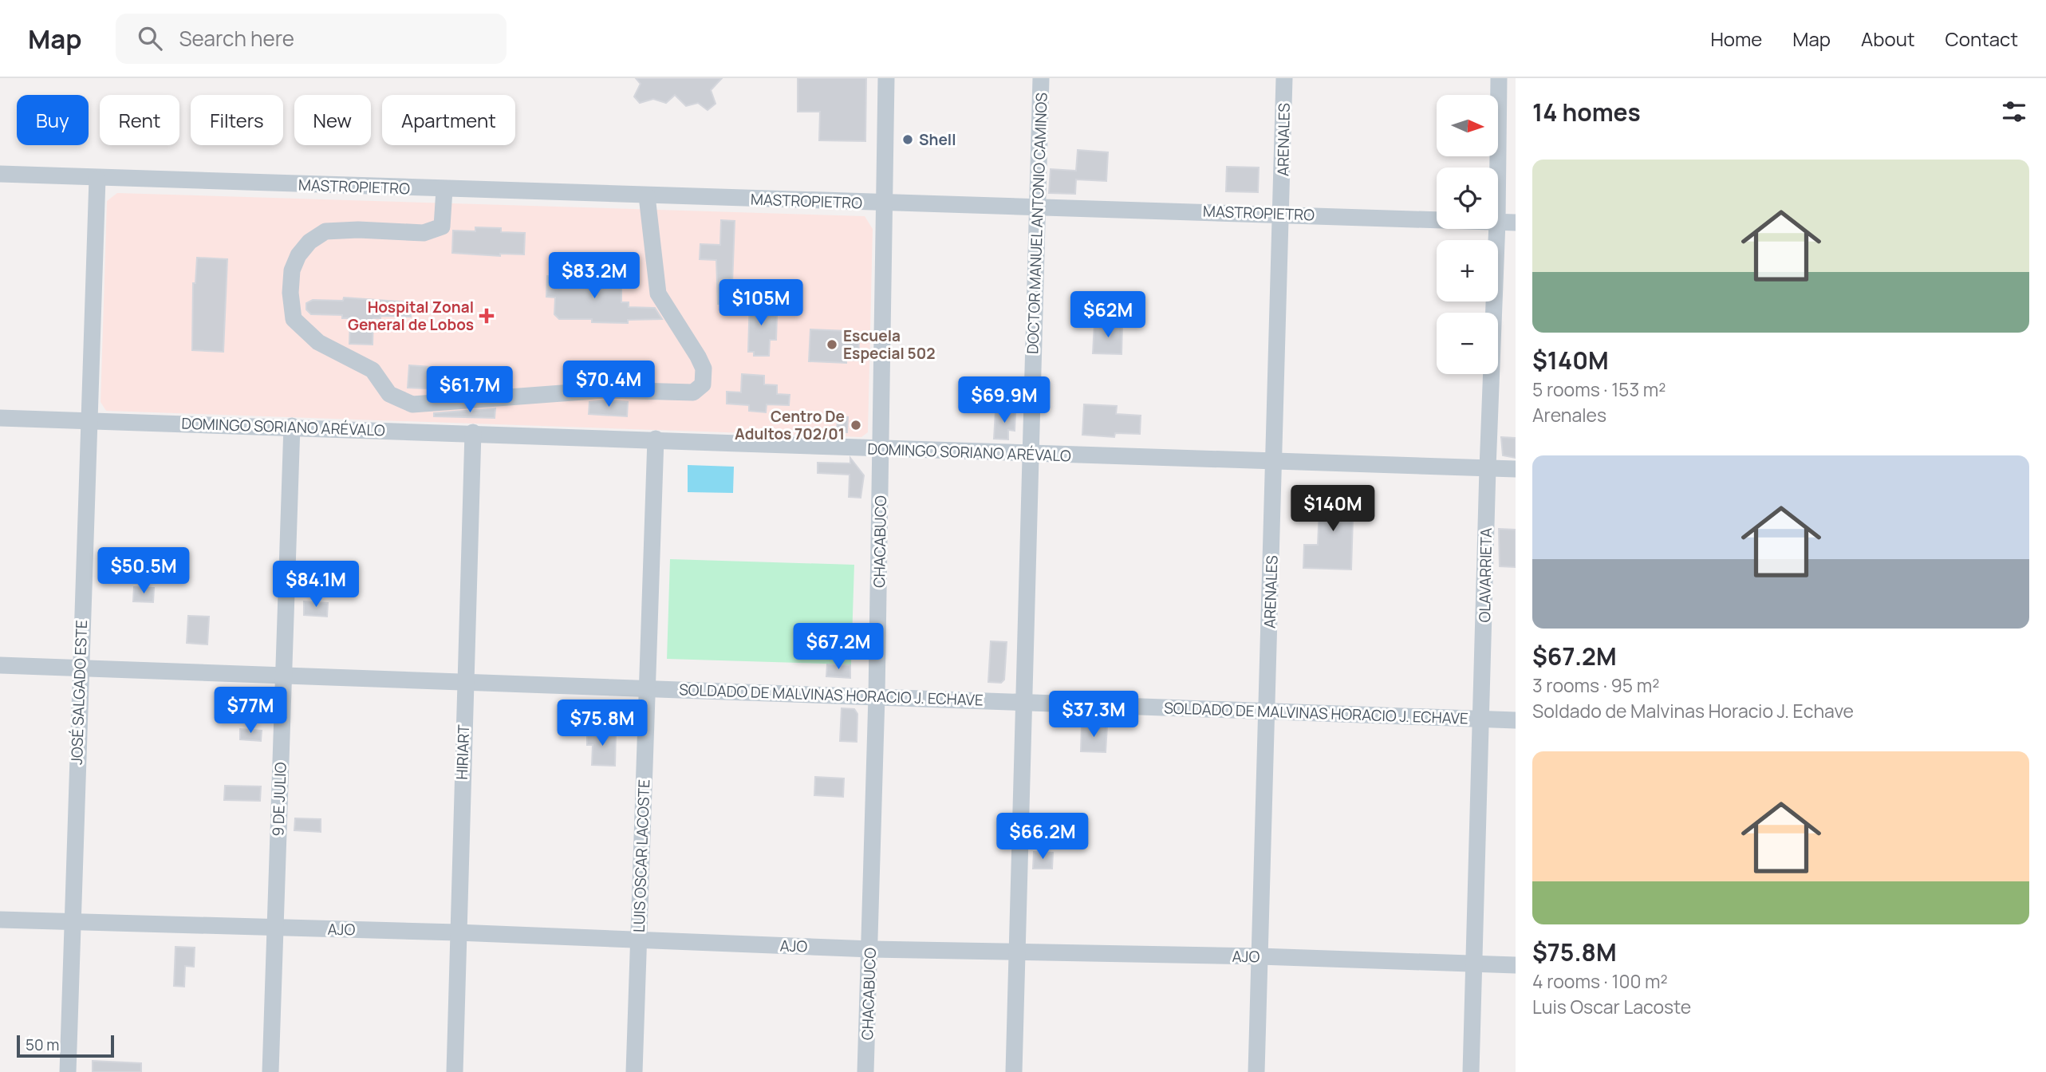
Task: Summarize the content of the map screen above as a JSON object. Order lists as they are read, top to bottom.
{
  "streets": {
    "street": [
      "ARENALES",
      "MASTROPIETRO",
      "DOCTOR MANUEL ANTONIO CAMINOS",
      "DOMINGO SORIANO ARÉVALO",
      "CHACABUCO",
      "OLAVARRIETA",
      "JOSÉ SALGADO ESTE",
      "SOLDADO DE MALVINAS HORACIO J. ECHAVE",
      "HIRIART",
      "9 DE JULIO",
      "LUIS OSCAR LACOSTE",
      "AJO"
    ]
  },
  "crossings": [
    ["ARENALES", "MASTROPIETRO"],
    ["ARENALES", "DOMINGO SORIANO ARÉVALO"],
    ["ARENALES", "SOLDADO DE MALVINAS HORACIO J. ECHAVE"],
    ["ARENALES", "AJO"],
    ["MASTROPIETRO", "DOCTOR MANUEL ANTONIO CAMINOS"],
    ["MASTROPIETRO", "CHACABUCO"],
    ["MASTROPIETRO", "JOSÉ SALGADO ESTE"],
    ["DOCTOR MANUEL ANTONIO CAMINOS", "DOMINGO SORIANO ARÉVALO"],
    ["DOCTOR MANUEL ANTONIO CAMINOS", "SOLDADO DE MALVINAS HORACIO J. ECHAVE"],
    ["DOCTOR MANUEL ANTONIO CAMINOS", "AJO"],
    ["DOMINGO SORIANO ARÉVALO", "CHACABUCO"],
    ["DOMINGO SORIANO ARÉVALO", "OLAVARRIETA"],
    ["DOMINGO SORIANO ARÉVALO", "JOSÉ SALGADO ESTE"],
    ["DOMINGO SORIANO ARÉVALO", "HIRIART"],
    ["DOMINGO SORIANO ARÉVALO", "9 DE JULIO"],
    ["DOMINGO SORIANO ARÉVALO", "LUIS OSCAR LACOSTE"],
    ["CHACABUCO", "SOLDADO DE MALVINAS HORACIO J. ECHAVE"],
    ["CHACABUCO", "AJO"],
    ["OLAVARRIETA", "SOLDADO DE MALVINAS HORACIO J. ECHAVE"],
    ["OLAVARRIETA", "AJO"],
    ["JOSÉ SALGADO ESTE", "SOLDADO DE MALVINAS HORACIO J. ECHAVE"],
    ["JOSÉ SALGADO ESTE", "AJO"],
    ["SOLDADO DE MALVINAS HORACIO J. ECHAVE", "HIRIART"],
    ["SOLDADO DE MALVINAS HORACIO J. ECHAVE", "9 DE JULIO"],
    ["SOLDADO DE MALVINAS HORACIO J. ECHAVE", "LUIS OSCAR LACOSTE"],
    ["HIRIART", "AJO"],
    ["9 DE JULIO", "AJO"],
    ["LUIS OSCAR LACOSTE", "AJO"]
  ],
  "places": {
    "other": ["Shell", "Escuela Especial 502", "Centro De Adultos 702/01"],
    "health": ["Hospital Zonal General de Lobos"]
  },
  "scale_bar": "50 m",
  "north": "right",
  "page": {
    "header": "Map",
    "search": "Search here",
    "nav": [
      "Home",
      "Map",
      "About",
      "Contact"
    ],
    "heading": "14 homes",
    "map_buttons": ["+", "−"],
    "chip": [
      "Buy",
      "Rent",
      "Filters",
      "New",
      "Apartment"
    ],
    "list": [
      {
        "name": "$140M",
        "note": "5 rooms · 153 m² · Arenales"
      },
      {
        "name": "$67.2M",
        "note": "3 rooms · 95 m² · Soldado de Malvinas Horacio J. Echave"
      },
      {
        "name": "$75.8M",
        "note": "4 rooms · 100 m² · Luis Oscar Lacoste"
      }
    ],
    "price": [
      "$83.2M",
      "$105M",
      "$62M",
      "$70.4M",
      "$61.7M",
      "$69.9M",
      "$140M",
      "$50.5M",
      "$84.1M",
      "$67.2M",
      "$77M",
      "$37.3M",
      "$75.8M",
      "$66.2M"
    ],
    "scale": "50 m"
  }
}
